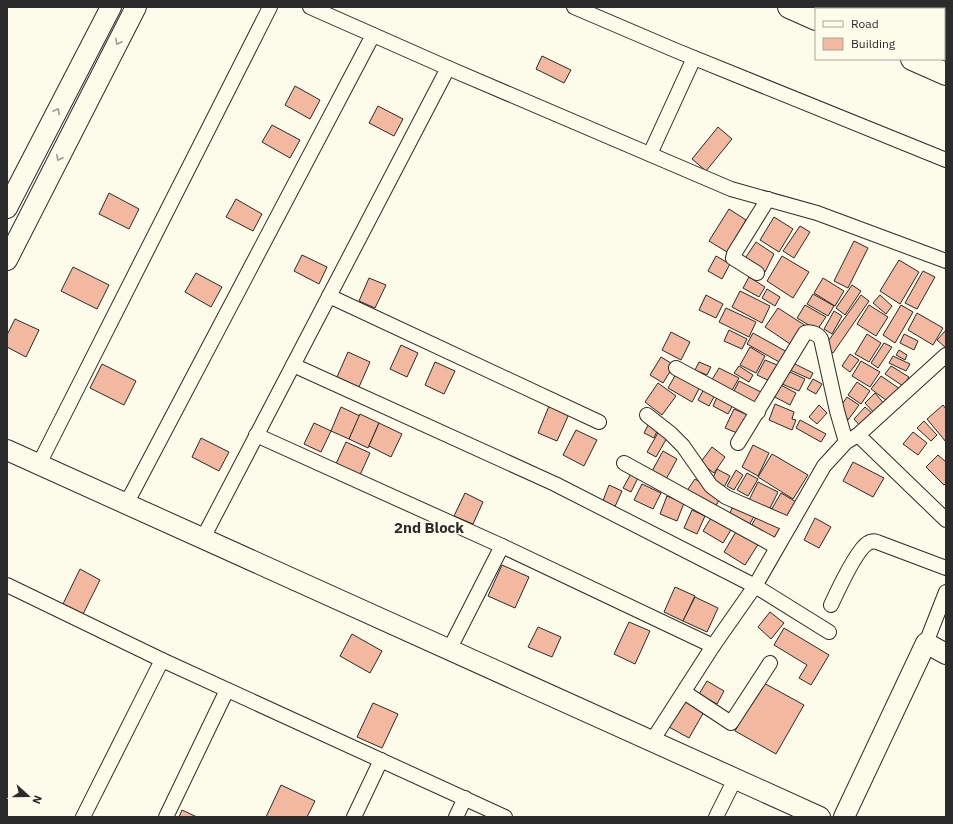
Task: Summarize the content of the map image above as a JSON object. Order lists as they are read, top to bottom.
{
  "districts": ["2nd Block"],
  "legend": ["Road", "Building"],
  "north": "right"
}
